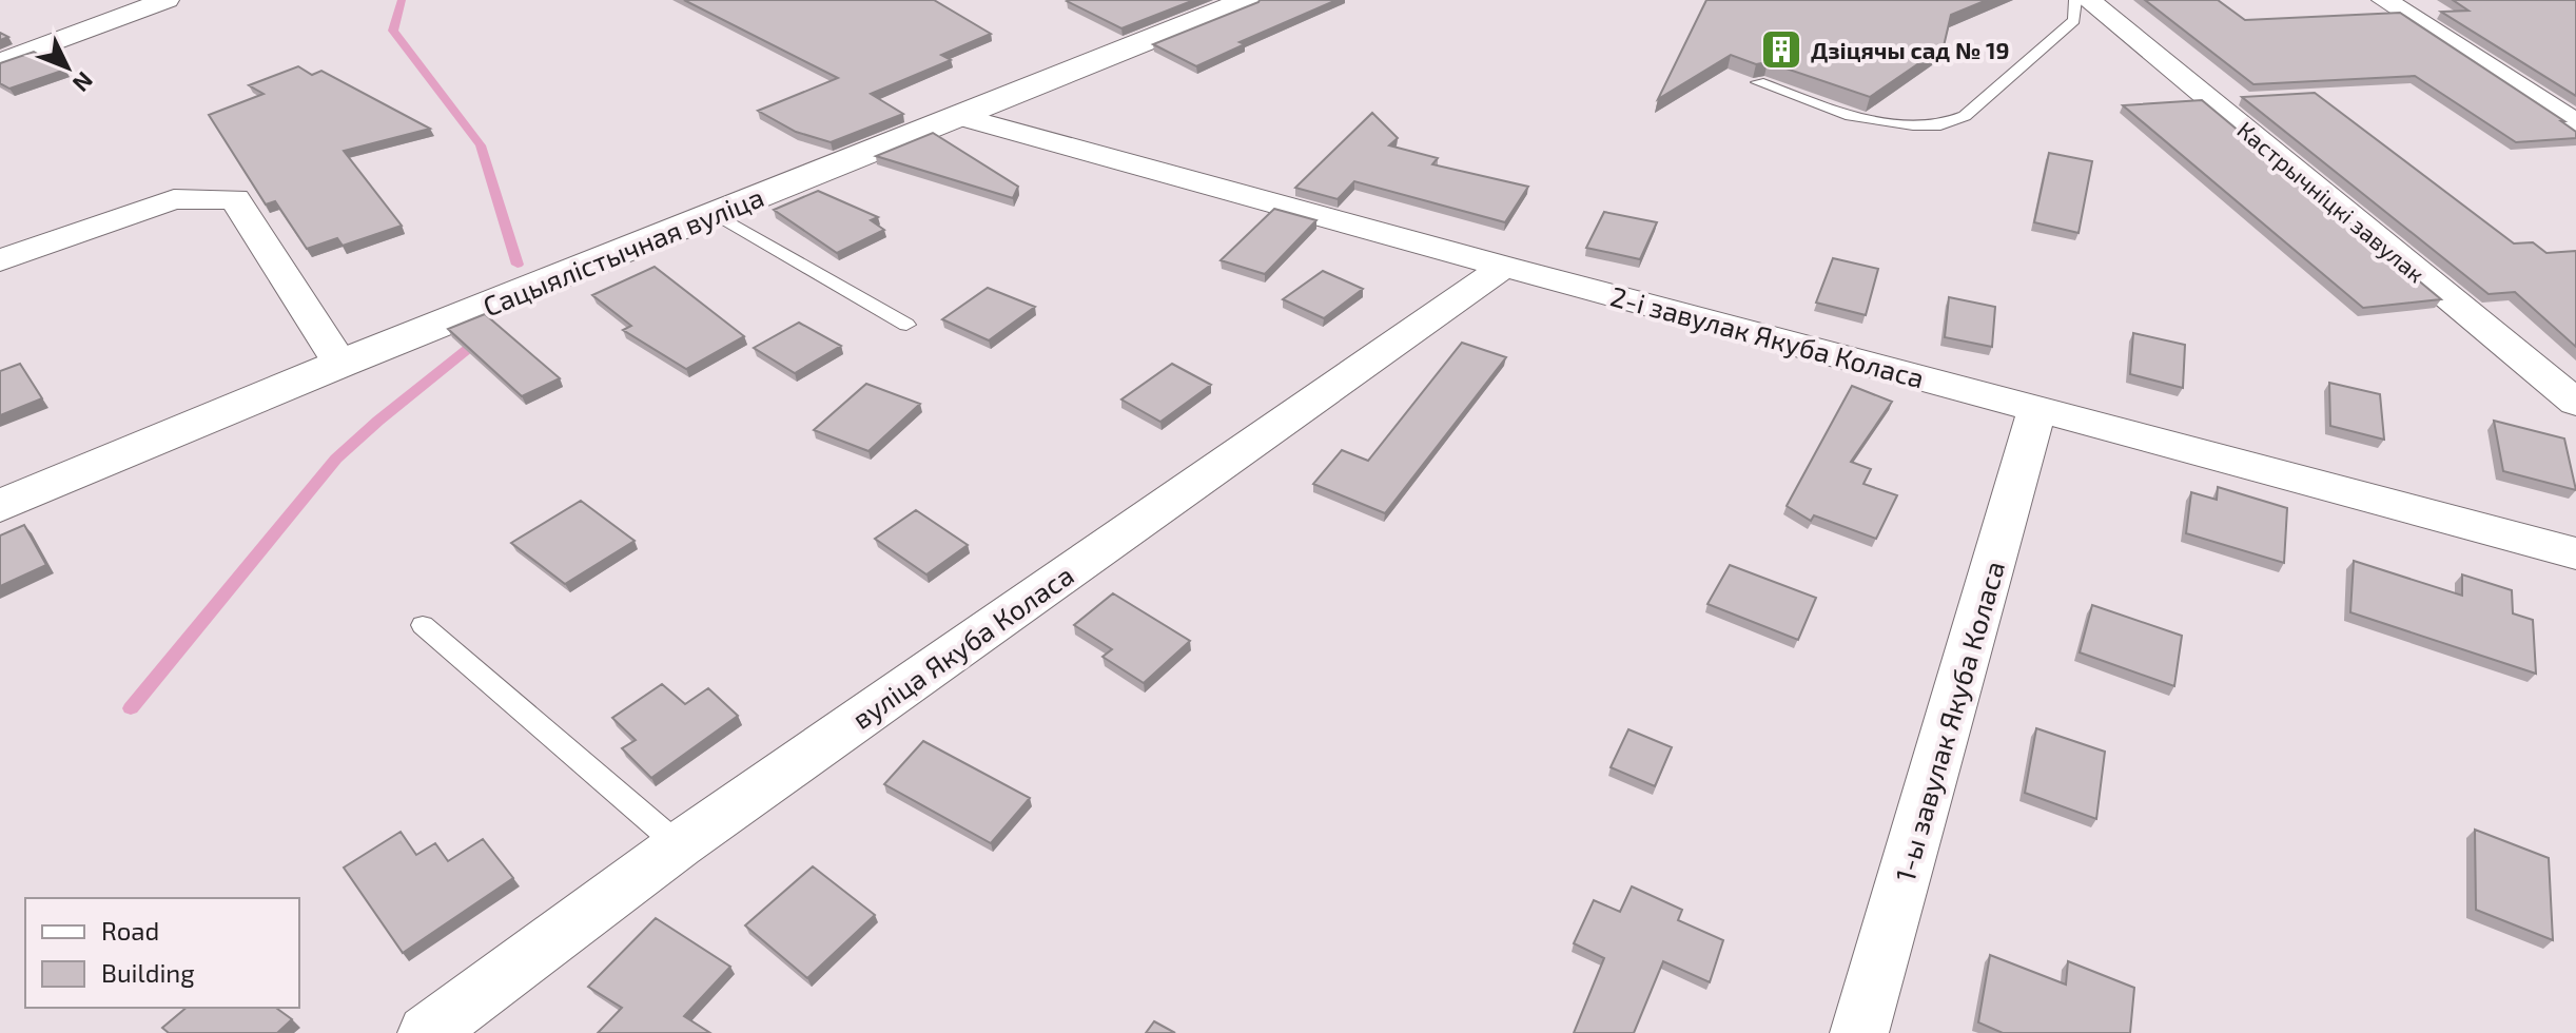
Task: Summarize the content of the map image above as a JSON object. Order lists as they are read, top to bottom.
{
  "streets": {
    "main road": ["Сацыялістычная вуліца"],
    "street": [
      "Кастрычніцкі завулак",
      "2-і завулак Якуба Коласа",
      "вуліца Якуба Коласа",
      "1-ы завулак Якуба Коласа"
    ]
  },
  "crossings": [
    ["Сацыялістычная вуліца", "2-і завулак Якуба Коласа"],
    ["2-і завулак Якуба Коласа", "вуліца Якуба Коласа"],
    ["2-і завулак Якуба Коласа", "1-ы завулак Якуба Коласа"]
  ],
  "places": {
    "building": ["Дзіцячы сад № 19"]
  },
  "legend": ["Road", "Building"],
  "north": "bottom right"
}
